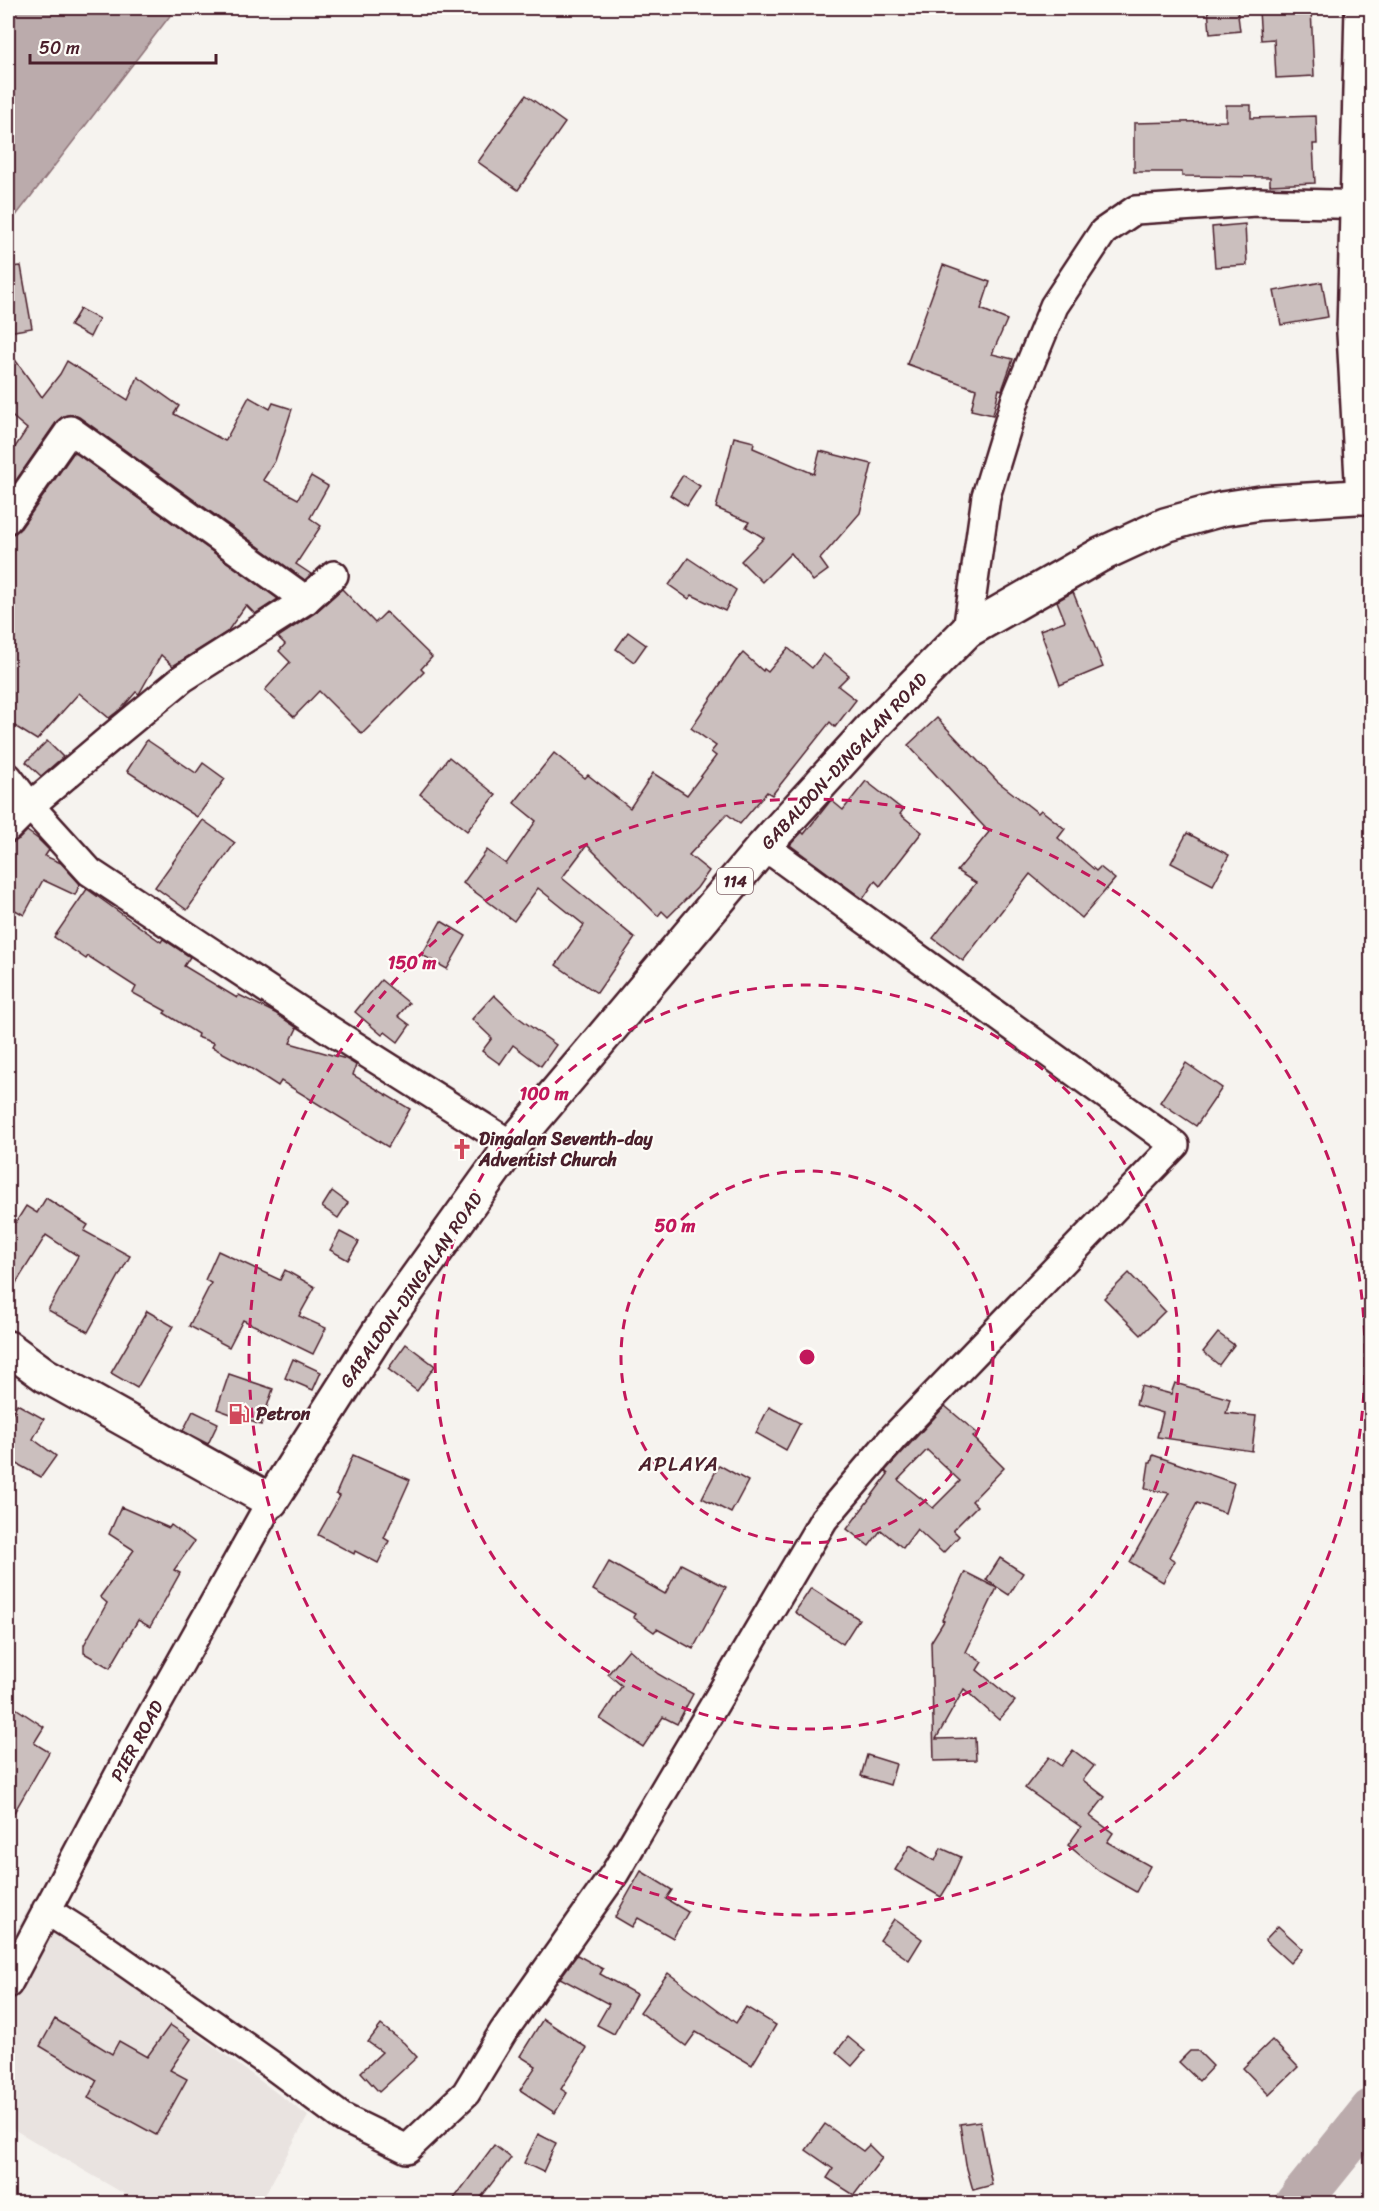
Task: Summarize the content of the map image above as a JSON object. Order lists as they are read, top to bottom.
{
  "streets": {
    "main road": ["GABALDON-DINGALAN ROAD", "114"],
    "street": ["PIER ROAD"]
  },
  "crossings": [
    ["GABALDON-DINGALAN ROAD", "PIER ROAD"]
  ],
  "districts": ["APLAYA"],
  "places": {
    "church": ["Dingalan Seventh-day Adventist Church"],
    "fuel station": ["Petron"]
  },
  "scale_bar": "50 m",
  "rings": ["150 m", "100 m", "50 m"]
}
